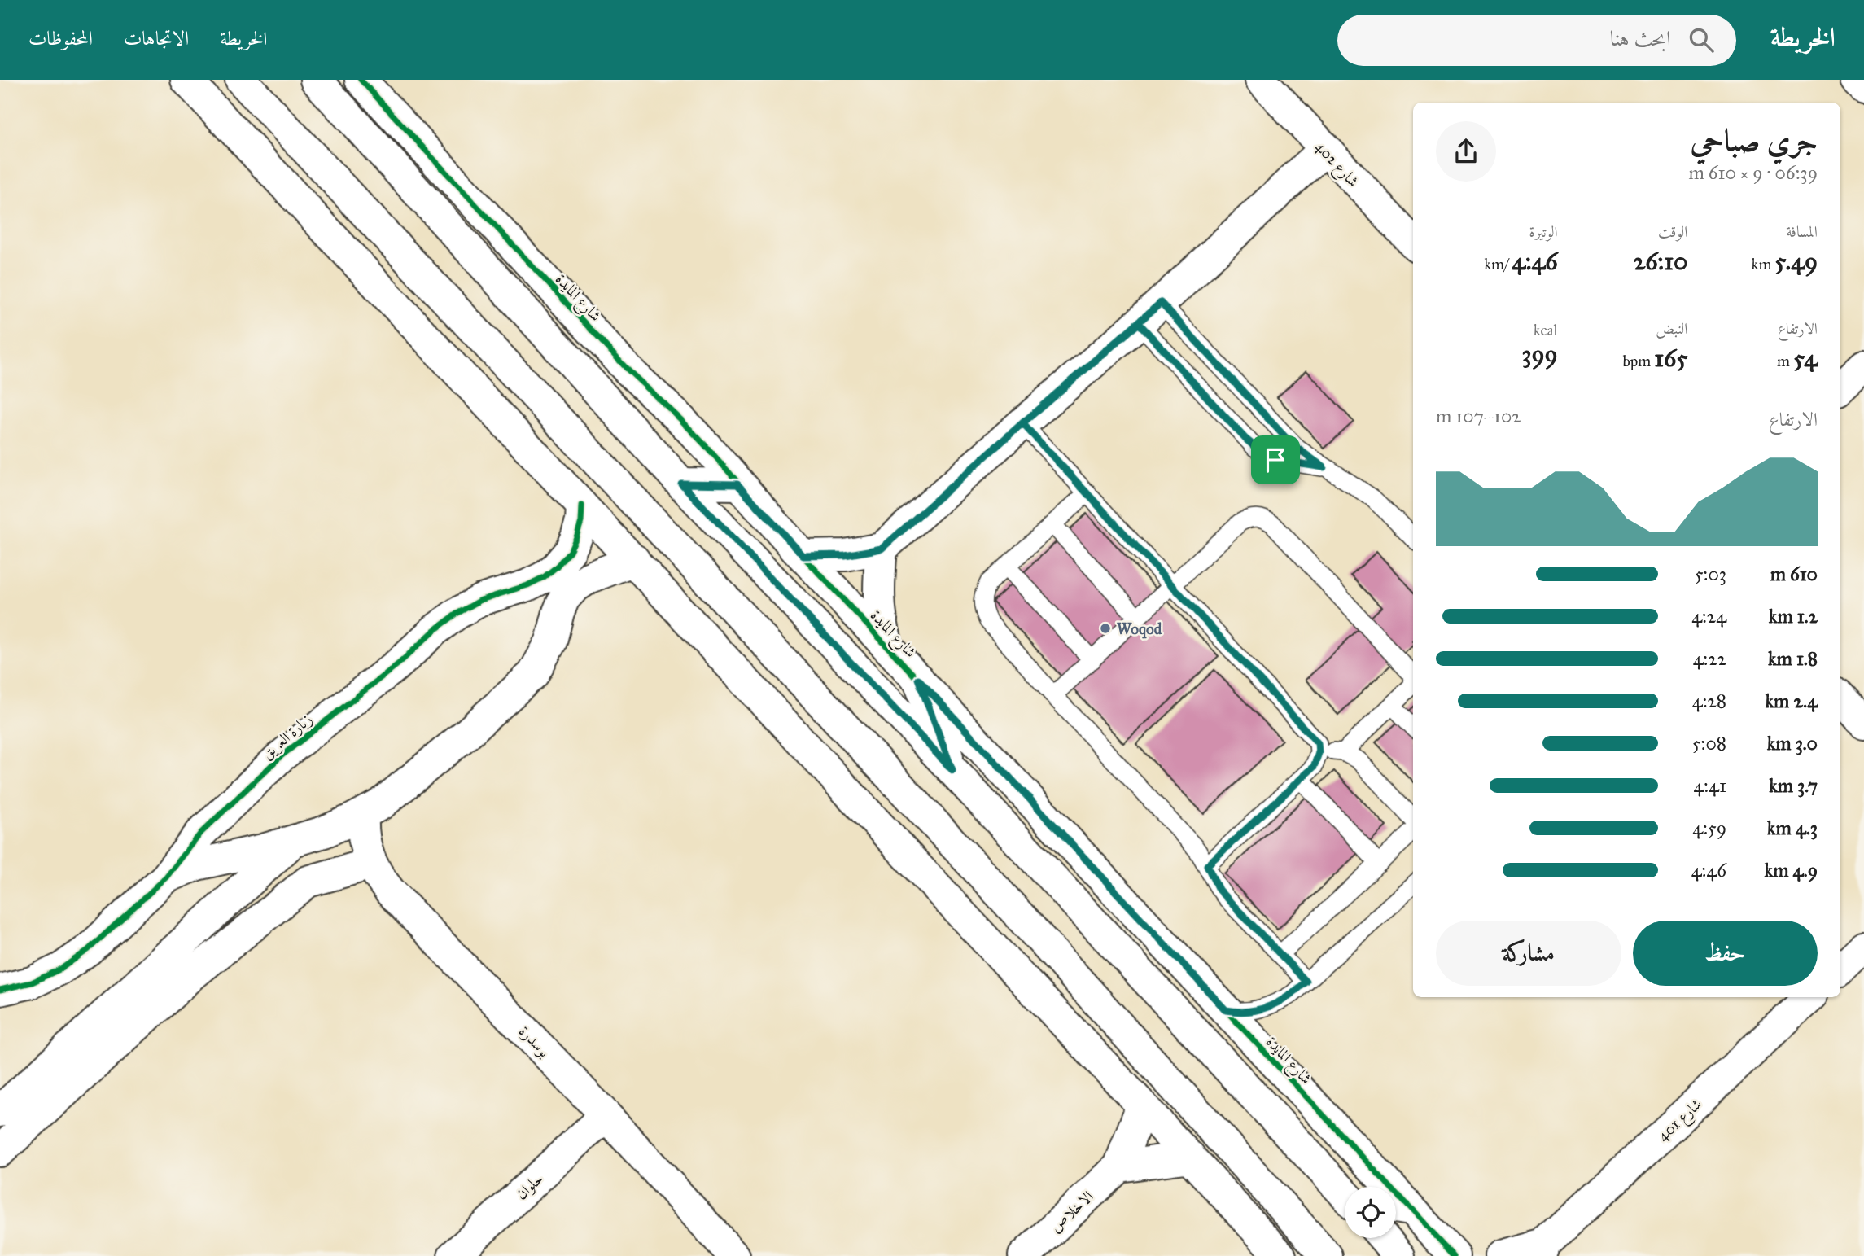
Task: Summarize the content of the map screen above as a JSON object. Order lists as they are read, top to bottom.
{
  "streets": {
    "street": [
      "شارع 402",
      "شارع المايدة",
      "زبارة العريق",
      "بوسدرة",
      "شارع 401",
      "حلوان",
      "الاخلاص"
    ]
  },
  "crossings": [
    ["زبارة العريق", "بوسدرة"],
    ["بوسدرة", "حلوان"]
  ],
  "places": ["Woqod"],
  "page": {
    "header": "الخريطة",
    "search": "ابحث هنا",
    "nav": ["الخريطة", "الاتجاهات", "المحفوظات"],
    "heading": ["جري صباحي", "06:39 · 9 × 610 m"],
    "stats": [
      ["المسافة", "5.49 km"],
      ["الوقت", "26:10"],
      ["الوتيرة", "4:46 /km"],
      ["الارتفاع", "54 m"],
      ["النبض", "165 bpm"],
      ["kcal", "399"]
    ],
    "chart": ["الارتفاع", "102–107 m"],
    "list": [
      {
        "name": "610 m",
        "note": "5:03"
      },
      {
        "name": "1.2 km",
        "note": "4:24"
      },
      {
        "name": "1.8 km",
        "note": "4:22"
      },
      {
        "name": "2.4 km",
        "note": "4:28"
      },
      {
        "name": "3.0 km",
        "note": "5:08"
      },
      {
        "name": "3.7 km",
        "note": "4:41"
      },
      {
        "name": "4.3 km",
        "note": "4:59"
      },
      {
        "name": "4.9 km",
        "note": "4:46"
      }
    ],
    "buttons": ["حفظ", "مشاركة"]
  }
}
